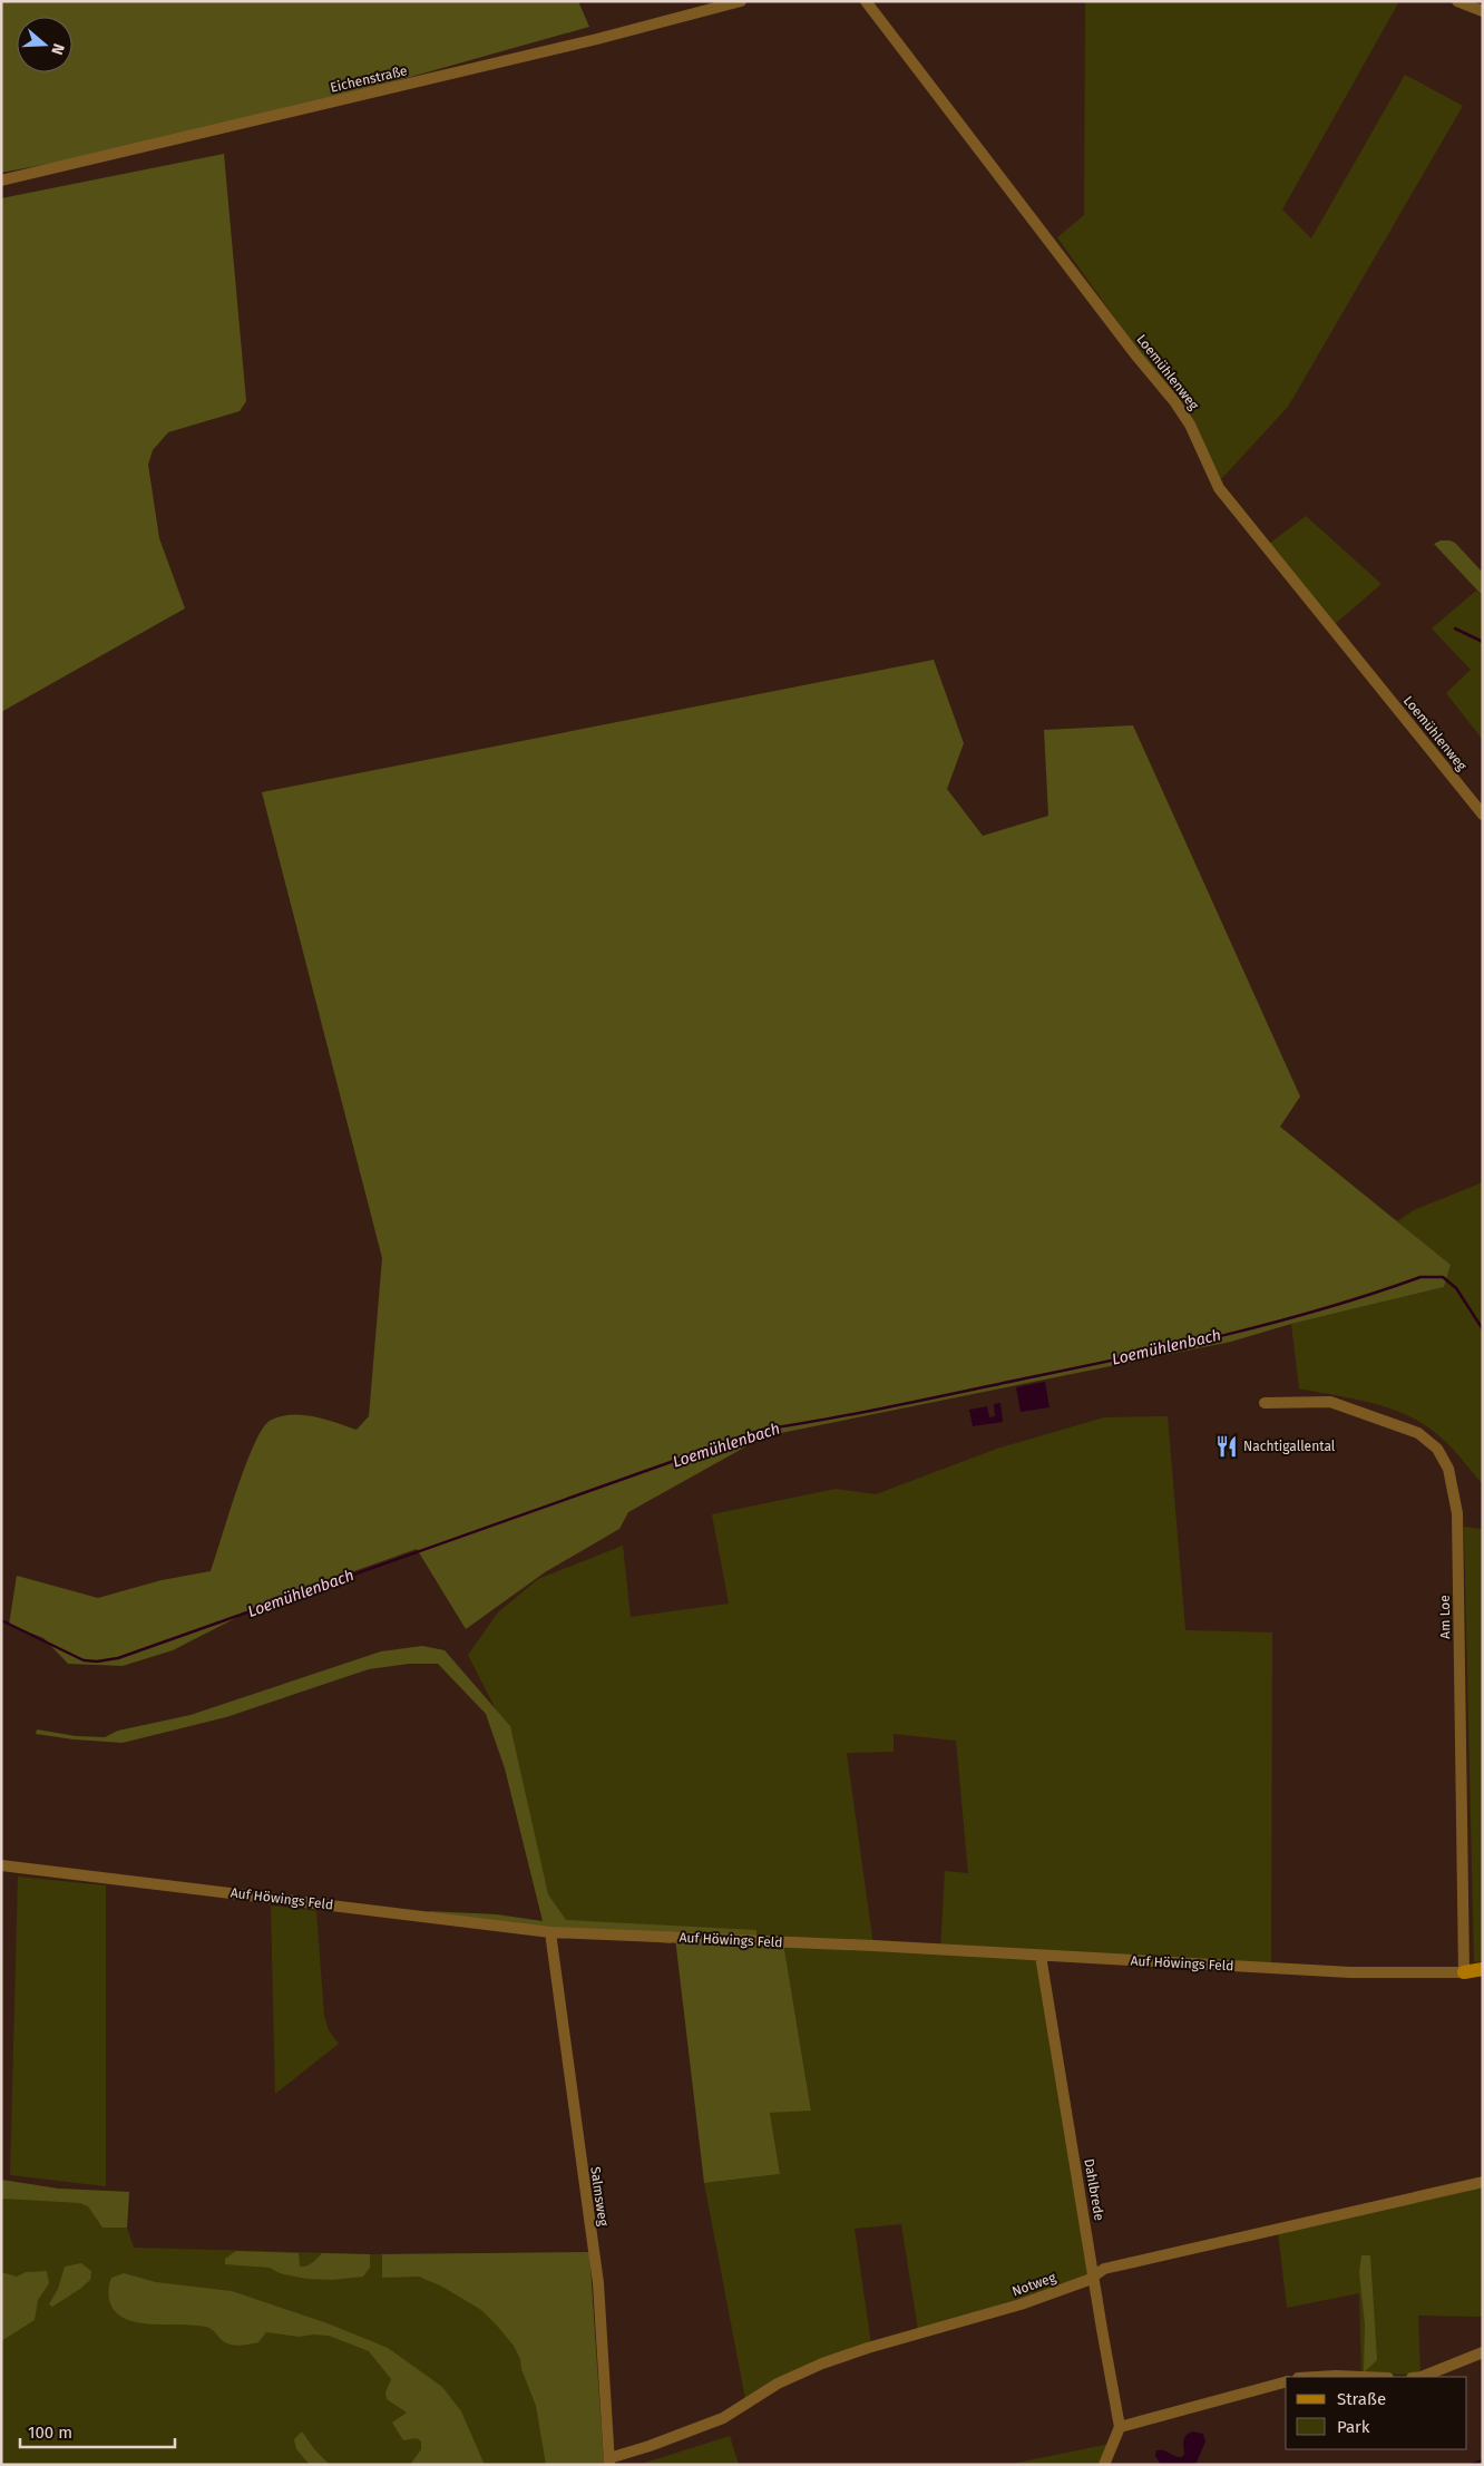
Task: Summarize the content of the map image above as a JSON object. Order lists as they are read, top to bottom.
{
  "streets": {
    "main road": ["Auf Höwings Feld"],
    "street": [
      "Eichenstraße",
      "Loemühlenweg",
      "Am Loe",
      "Dahlbrede",
      "Salmsweg",
      "Notweg"
    ]
  },
  "crossings": [
    ["Am Loe", "Auf Höwings Feld"],
    ["Auf Höwings Feld", "Dahlbrede"],
    ["Auf Höwings Feld", "Salmsweg"],
    ["Dahlbrede", "Notweg"],
    ["Salmsweg", "Notweg"]
  ],
  "water": ["Loemühlenbach"],
  "places": {
    "restaurant": ["Nachtigallental"]
  },
  "legend": ["Straße", "Park"],
  "scale_bar": "100 m",
  "north": "right"
}
